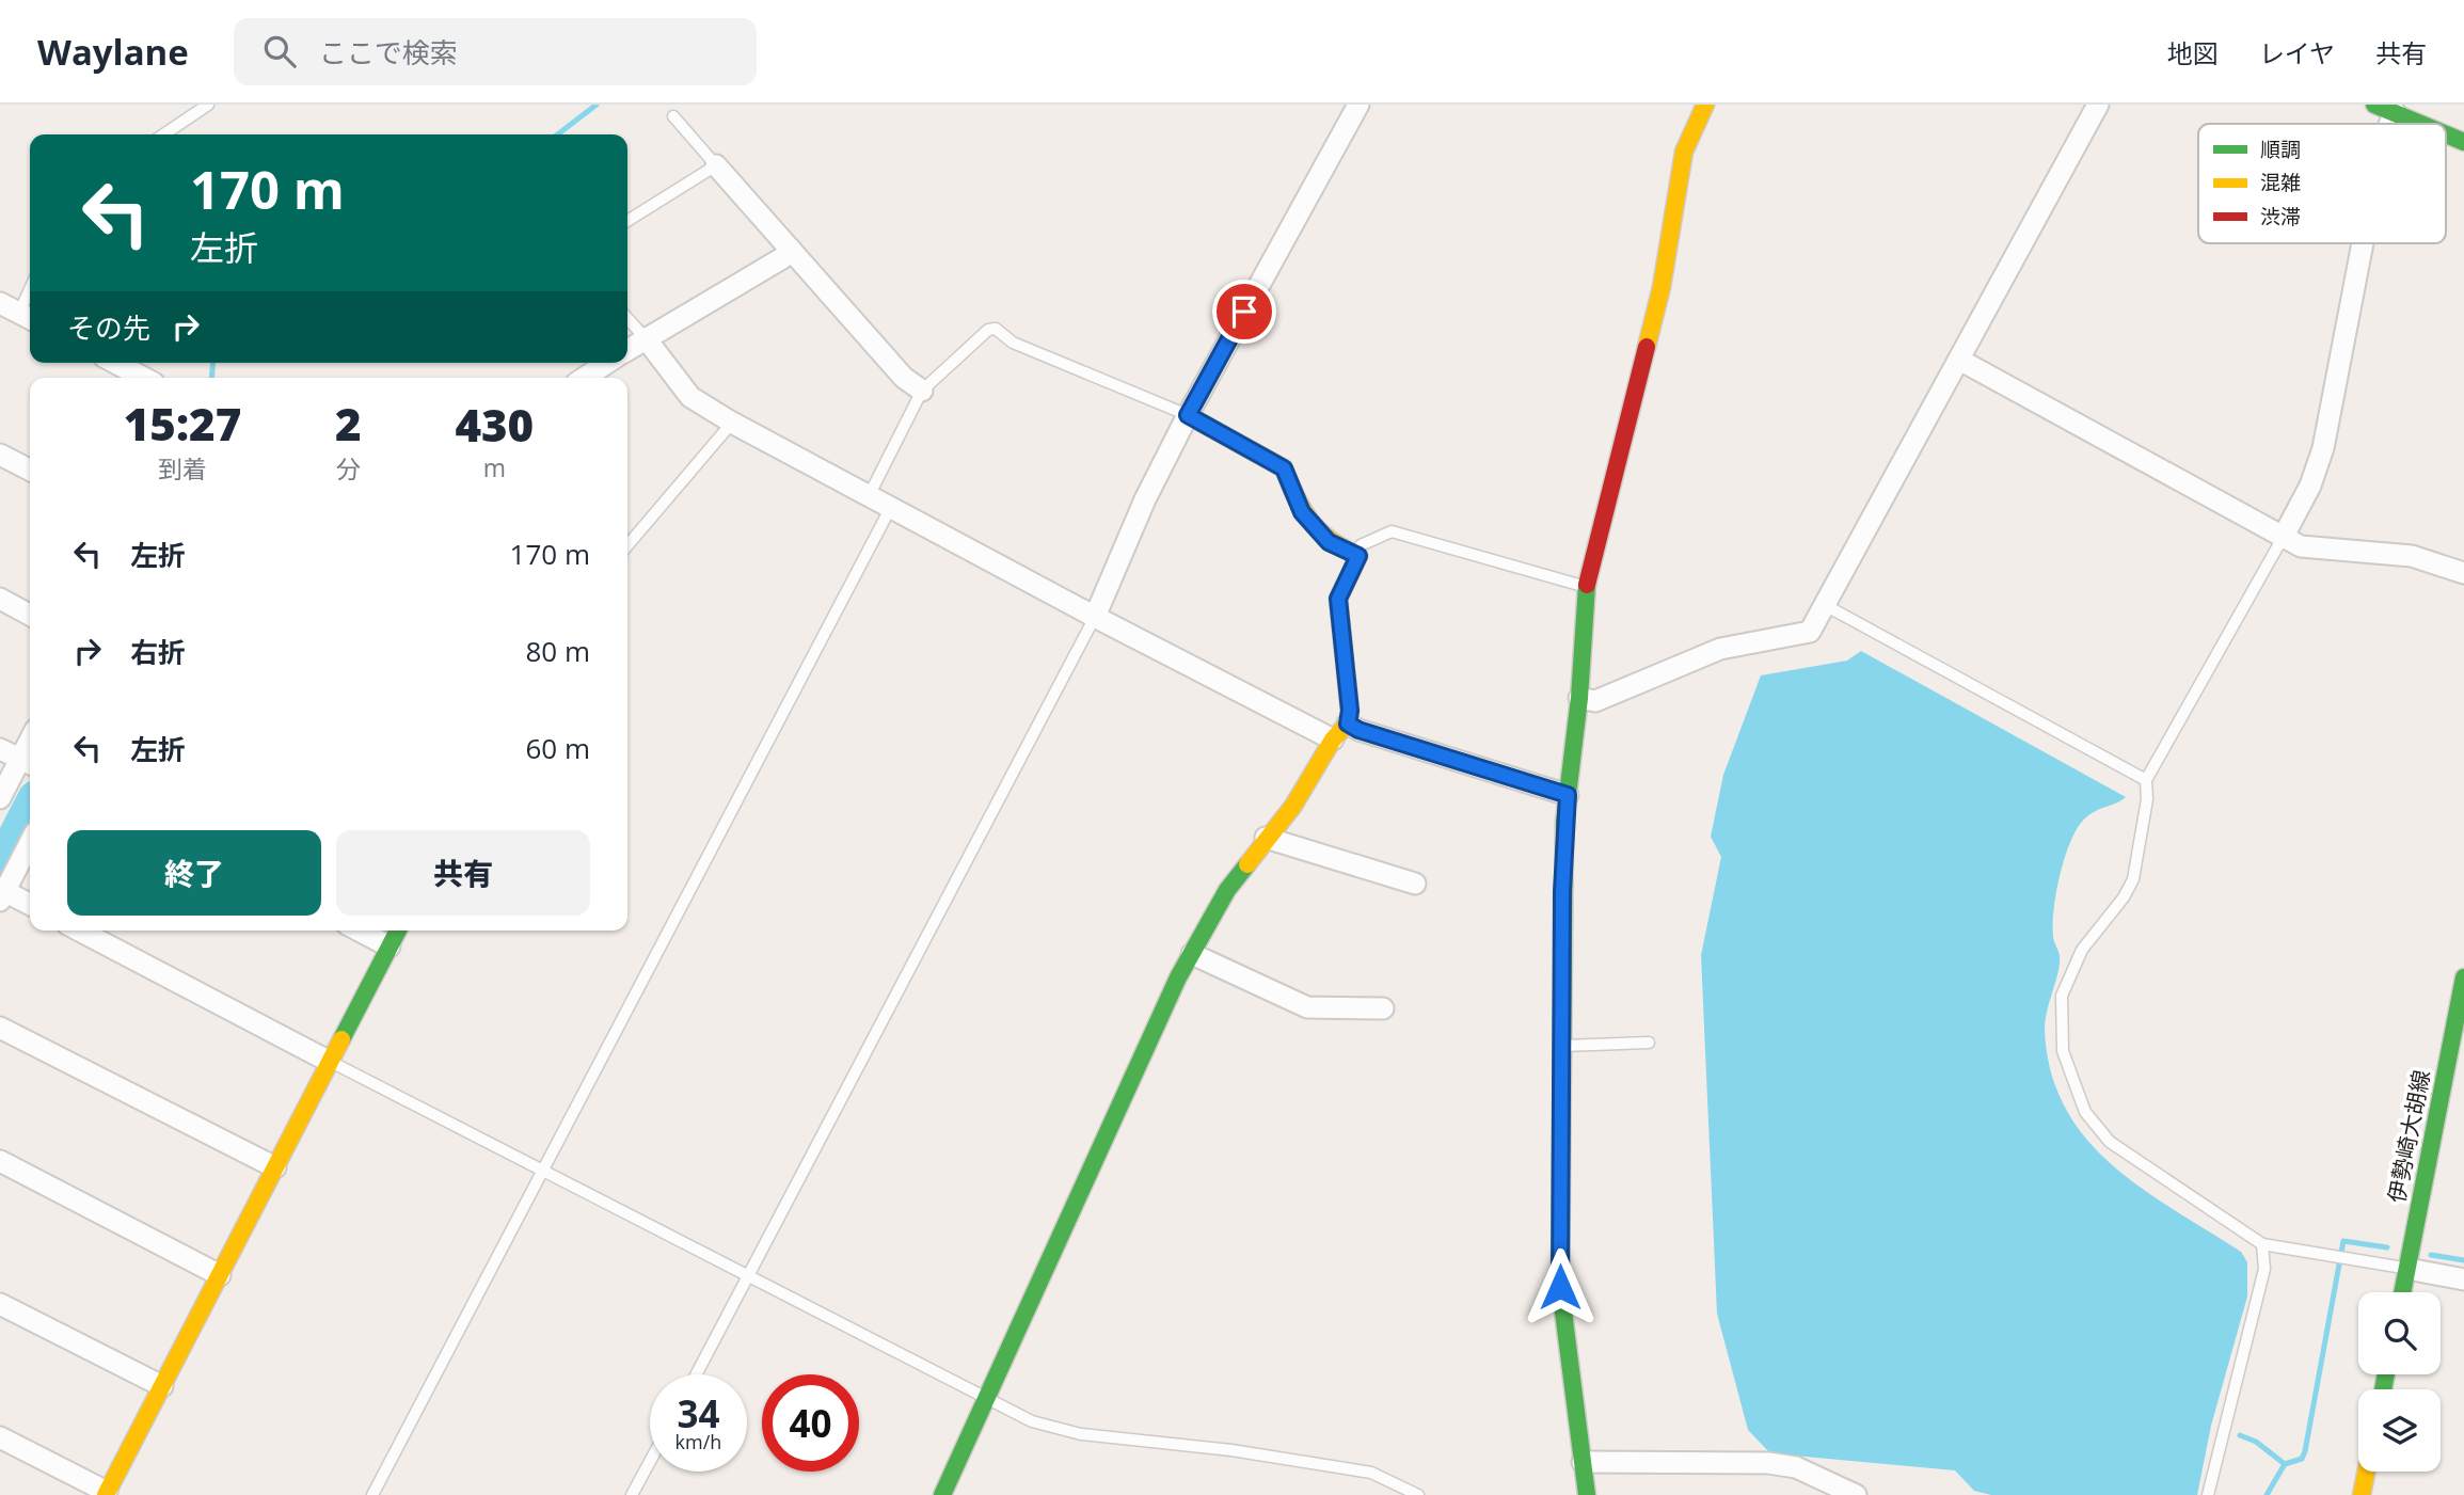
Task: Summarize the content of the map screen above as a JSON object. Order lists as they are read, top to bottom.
{
  "streets": {
    "street": ["伊勢崎大胡線"]
  },
  "legend": ["順調", "混雑", "渋滞"],
  "page": {
    "header": "Waylane",
    "search": "ここで検索",
    "nav": ["地図", "レイヤ", "共有"],
    "turn": ["170 m", "左折"],
    "then": "その先",
    "eta": [
      "15:27",
      "到着",
      "2",
      "分",
      "430",
      "m"
    ],
    "list": [
      {
        "name": "左折",
        "value": "170 m"
      },
      {
        "name": "右折",
        "value": "80 m"
      },
      {
        "name": "左折",
        "value": "60 m"
      }
    ],
    "buttons": ["終了", "共有"],
    "speed": "34 km/h",
    "limit": "40"
  }
}
